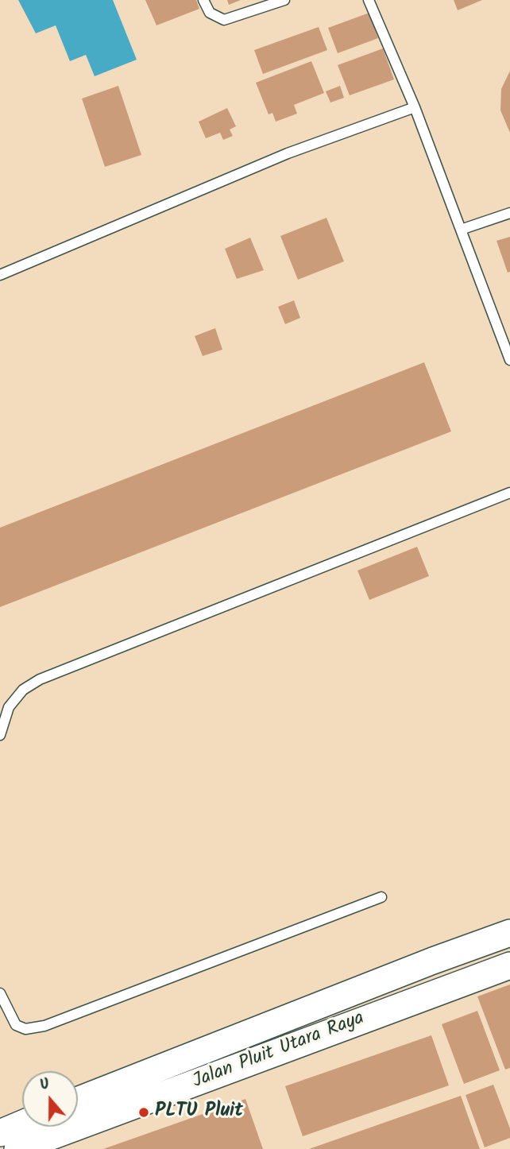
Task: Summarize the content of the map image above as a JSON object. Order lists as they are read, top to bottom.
{
  "streets": {
    "street": ["Jalan Pluit Utara Raya"]
  },
  "places": ["PLTU Pluit"],
  "north": "top"
}
